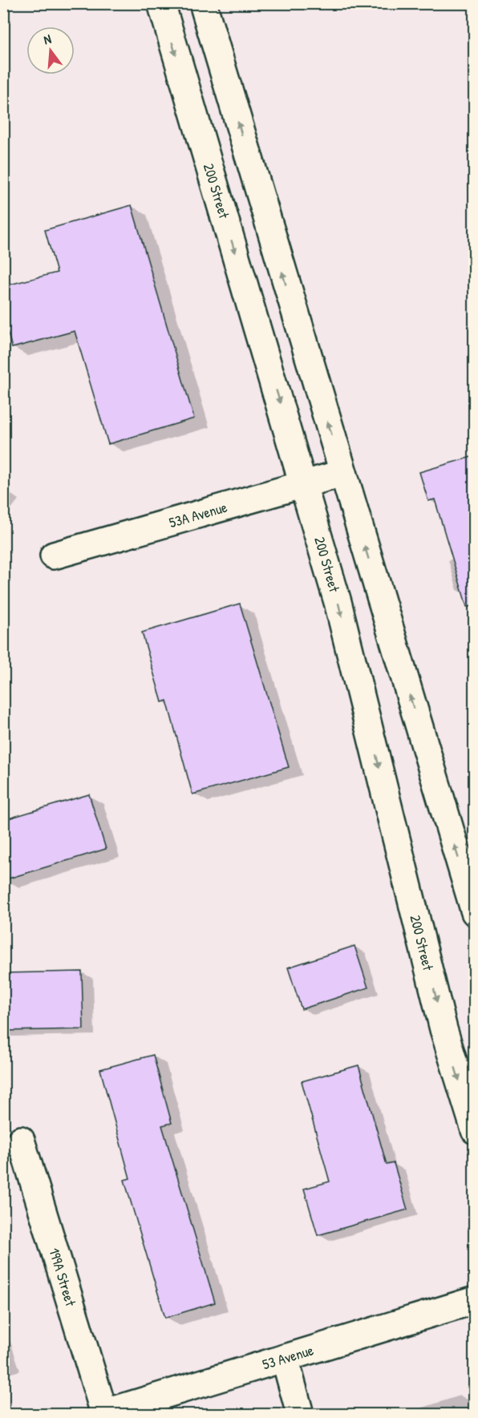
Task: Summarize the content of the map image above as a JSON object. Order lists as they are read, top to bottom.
{
  "streets": {
    "main road": [
      "200 Street",
      "53A Avenue",
      "199A Street",
      "53 Avenue"
    ]
  },
  "crossings": [
    ["200 Street", "53A Avenue"],
    ["199A Street", "53 Avenue"]
  ],
  "north": "top"
}
